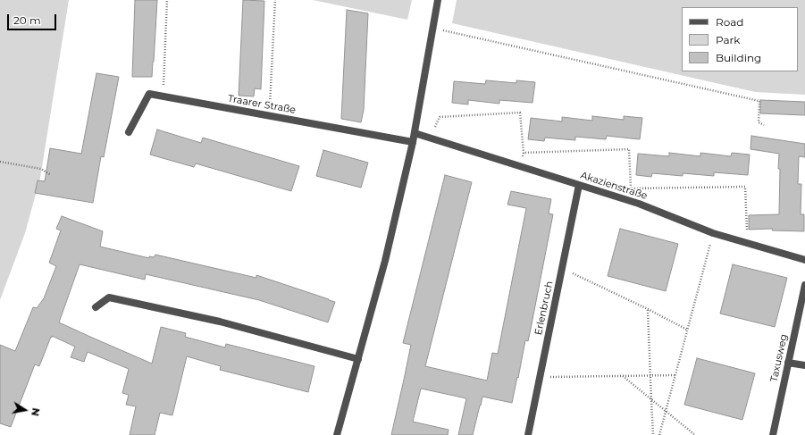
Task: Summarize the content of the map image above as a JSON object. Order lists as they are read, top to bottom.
{
  "streets": {
    "street": [
      "Traarer Straße",
      "Akazienstraße",
      "Erlenbruch",
      "Taxusweg"
    ]
  },
  "crossings": [
    ["Akazienstraße", "Erlenbruch"]
  ],
  "legend": ["Road", "Park", "Building"],
  "scale_bar": "20 m",
  "north": "right"
}
